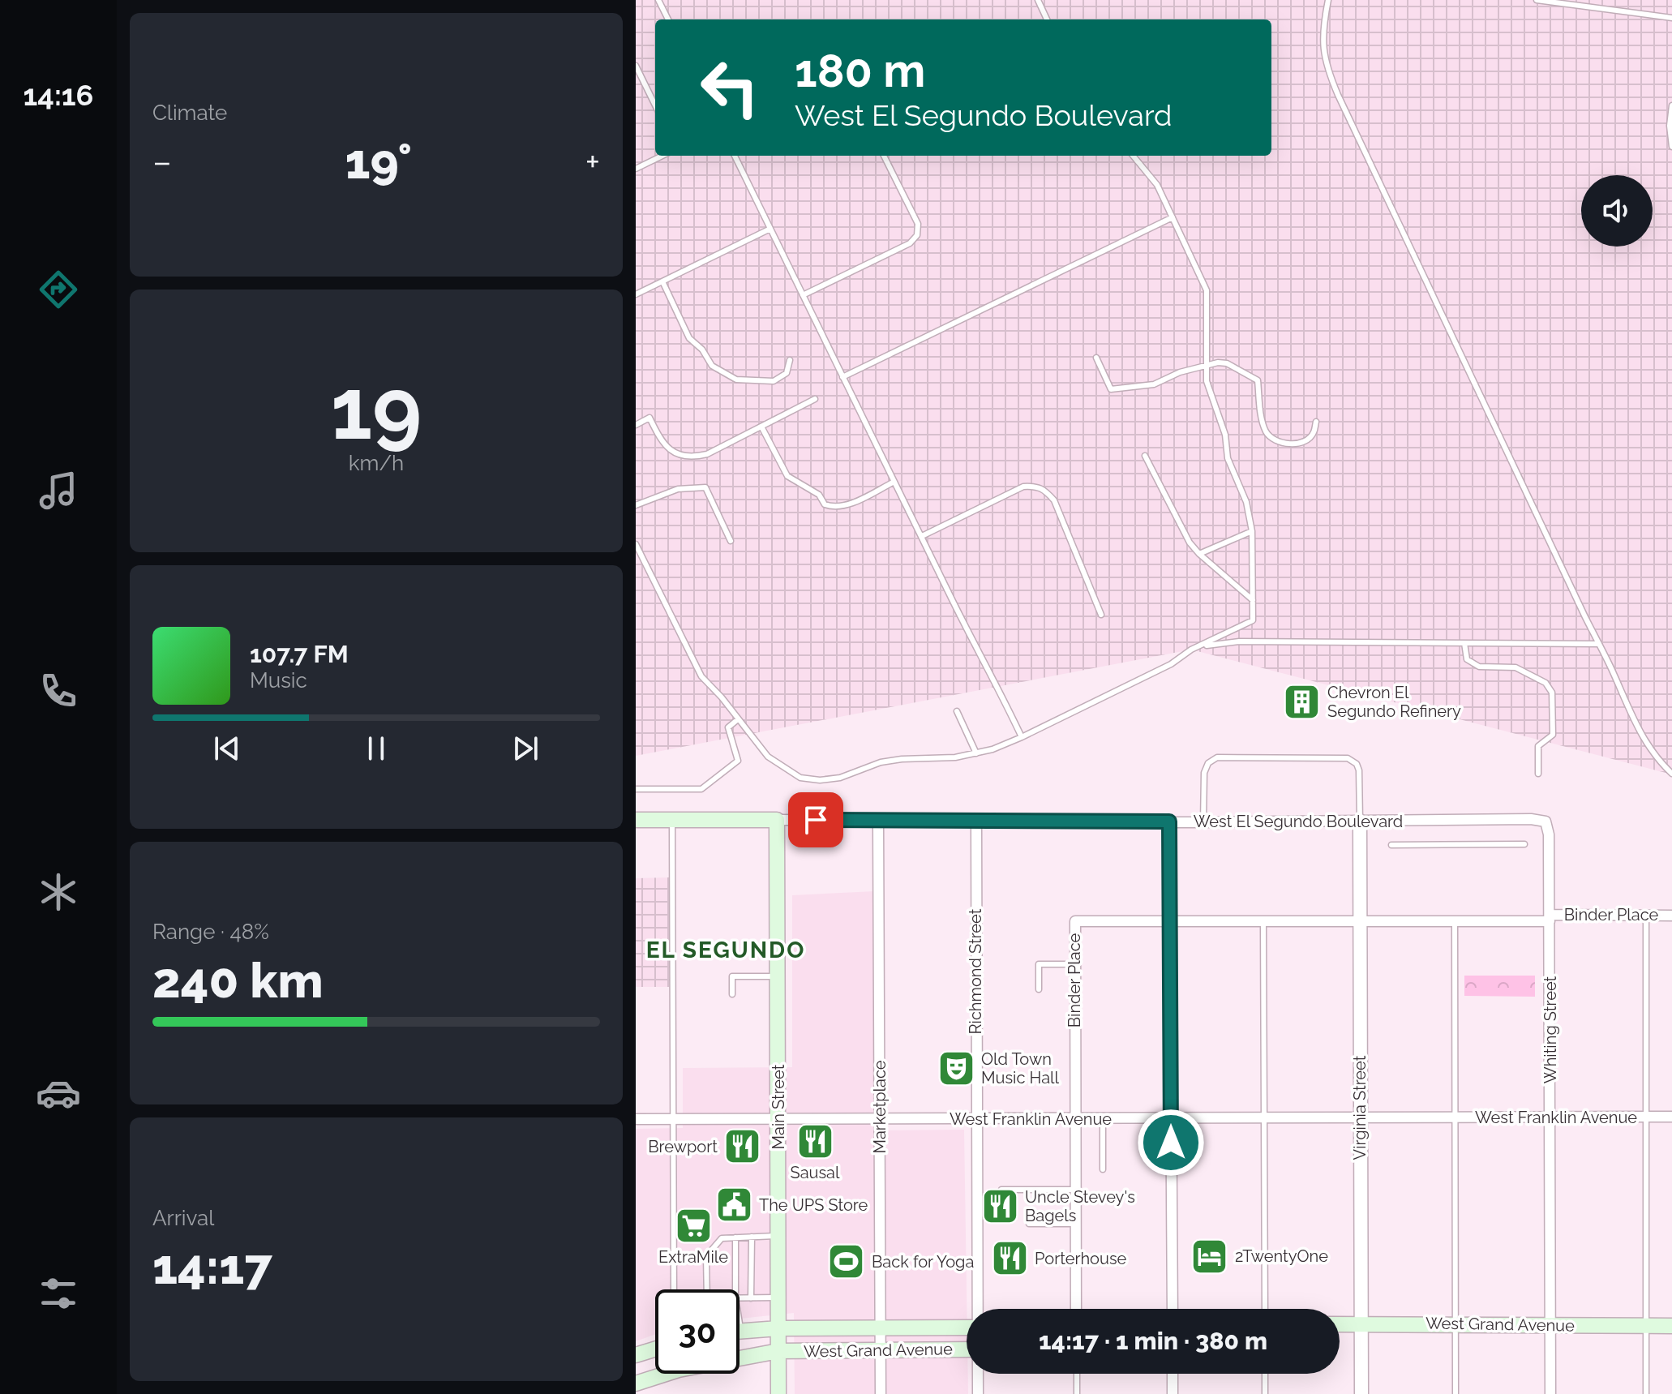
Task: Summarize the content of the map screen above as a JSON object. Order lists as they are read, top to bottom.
{
  "streets": {
    "main road": ["Main Street", "West Grand Avenue"],
    "street": [
      "West El Segundo Boulevard",
      "Binder Place",
      "Richmond Street",
      "Whiting Street",
      "Marketplace",
      "Virginia Street",
      "West Franklin Avenue"
    ]
  },
  "crossings": [
    ["West El Segundo Boulevard", "Richmond Street"],
    ["West El Segundo Boulevard", "Whiting Street"],
    ["West El Segundo Boulevard", "Main Street"],
    ["West El Segundo Boulevard", "Marketplace"],
    ["West El Segundo Boulevard", "Virginia Street"],
    ["Binder Place", "Whiting Street"],
    ["Binder Place", "Virginia Street"],
    ["Binder Place", "West Franklin Avenue"],
    ["Richmond Street", "West Franklin Avenue"],
    ["Whiting Street", "West Franklin Avenue"],
    ["Whiting Street", "West Grand Avenue"],
    ["Main Street", "West Franklin Avenue"],
    ["Main Street", "West Grand Avenue"],
    ["Marketplace", "West Franklin Avenue"],
    ["Marketplace", "West Grand Avenue"],
    ["Virginia Street", "West Franklin Avenue"],
    ["Virginia Street", "West Grand Avenue"]
  ],
  "districts": ["EL SEGUNDO"],
  "places": {
    "building": ["Chevron El Segundo Refinery"],
    "theatre": ["Old Town Music Hall"],
    "restaurant": [
      "Sausal",
      "Brewport",
      "Uncle Stevey's Bagels",
      "Porterhouse"
    ],
    "public building": ["The UPS Store"],
    "supermarket": ["ExtraMile"],
    "hotel": ["2TwentyOne"],
    "sports": ["Back for Yoga"]
  },
  "page": {
    "tabs": "14:16",
    "tile": [
      "Climate",
      ["19", "km/h"],
      ["Range · 48%", "240 km"],
      ["Arrival", "14:17"]
    ],
    "turn": ["180 m", "West El Segundo Boulevard"],
    "heat": ["−", "19°", "+"],
    "song": ["107.7 FM", "Music"],
    "limit": "30",
    "trip": "14:17 · 1 min · 380 m"
  }
}
